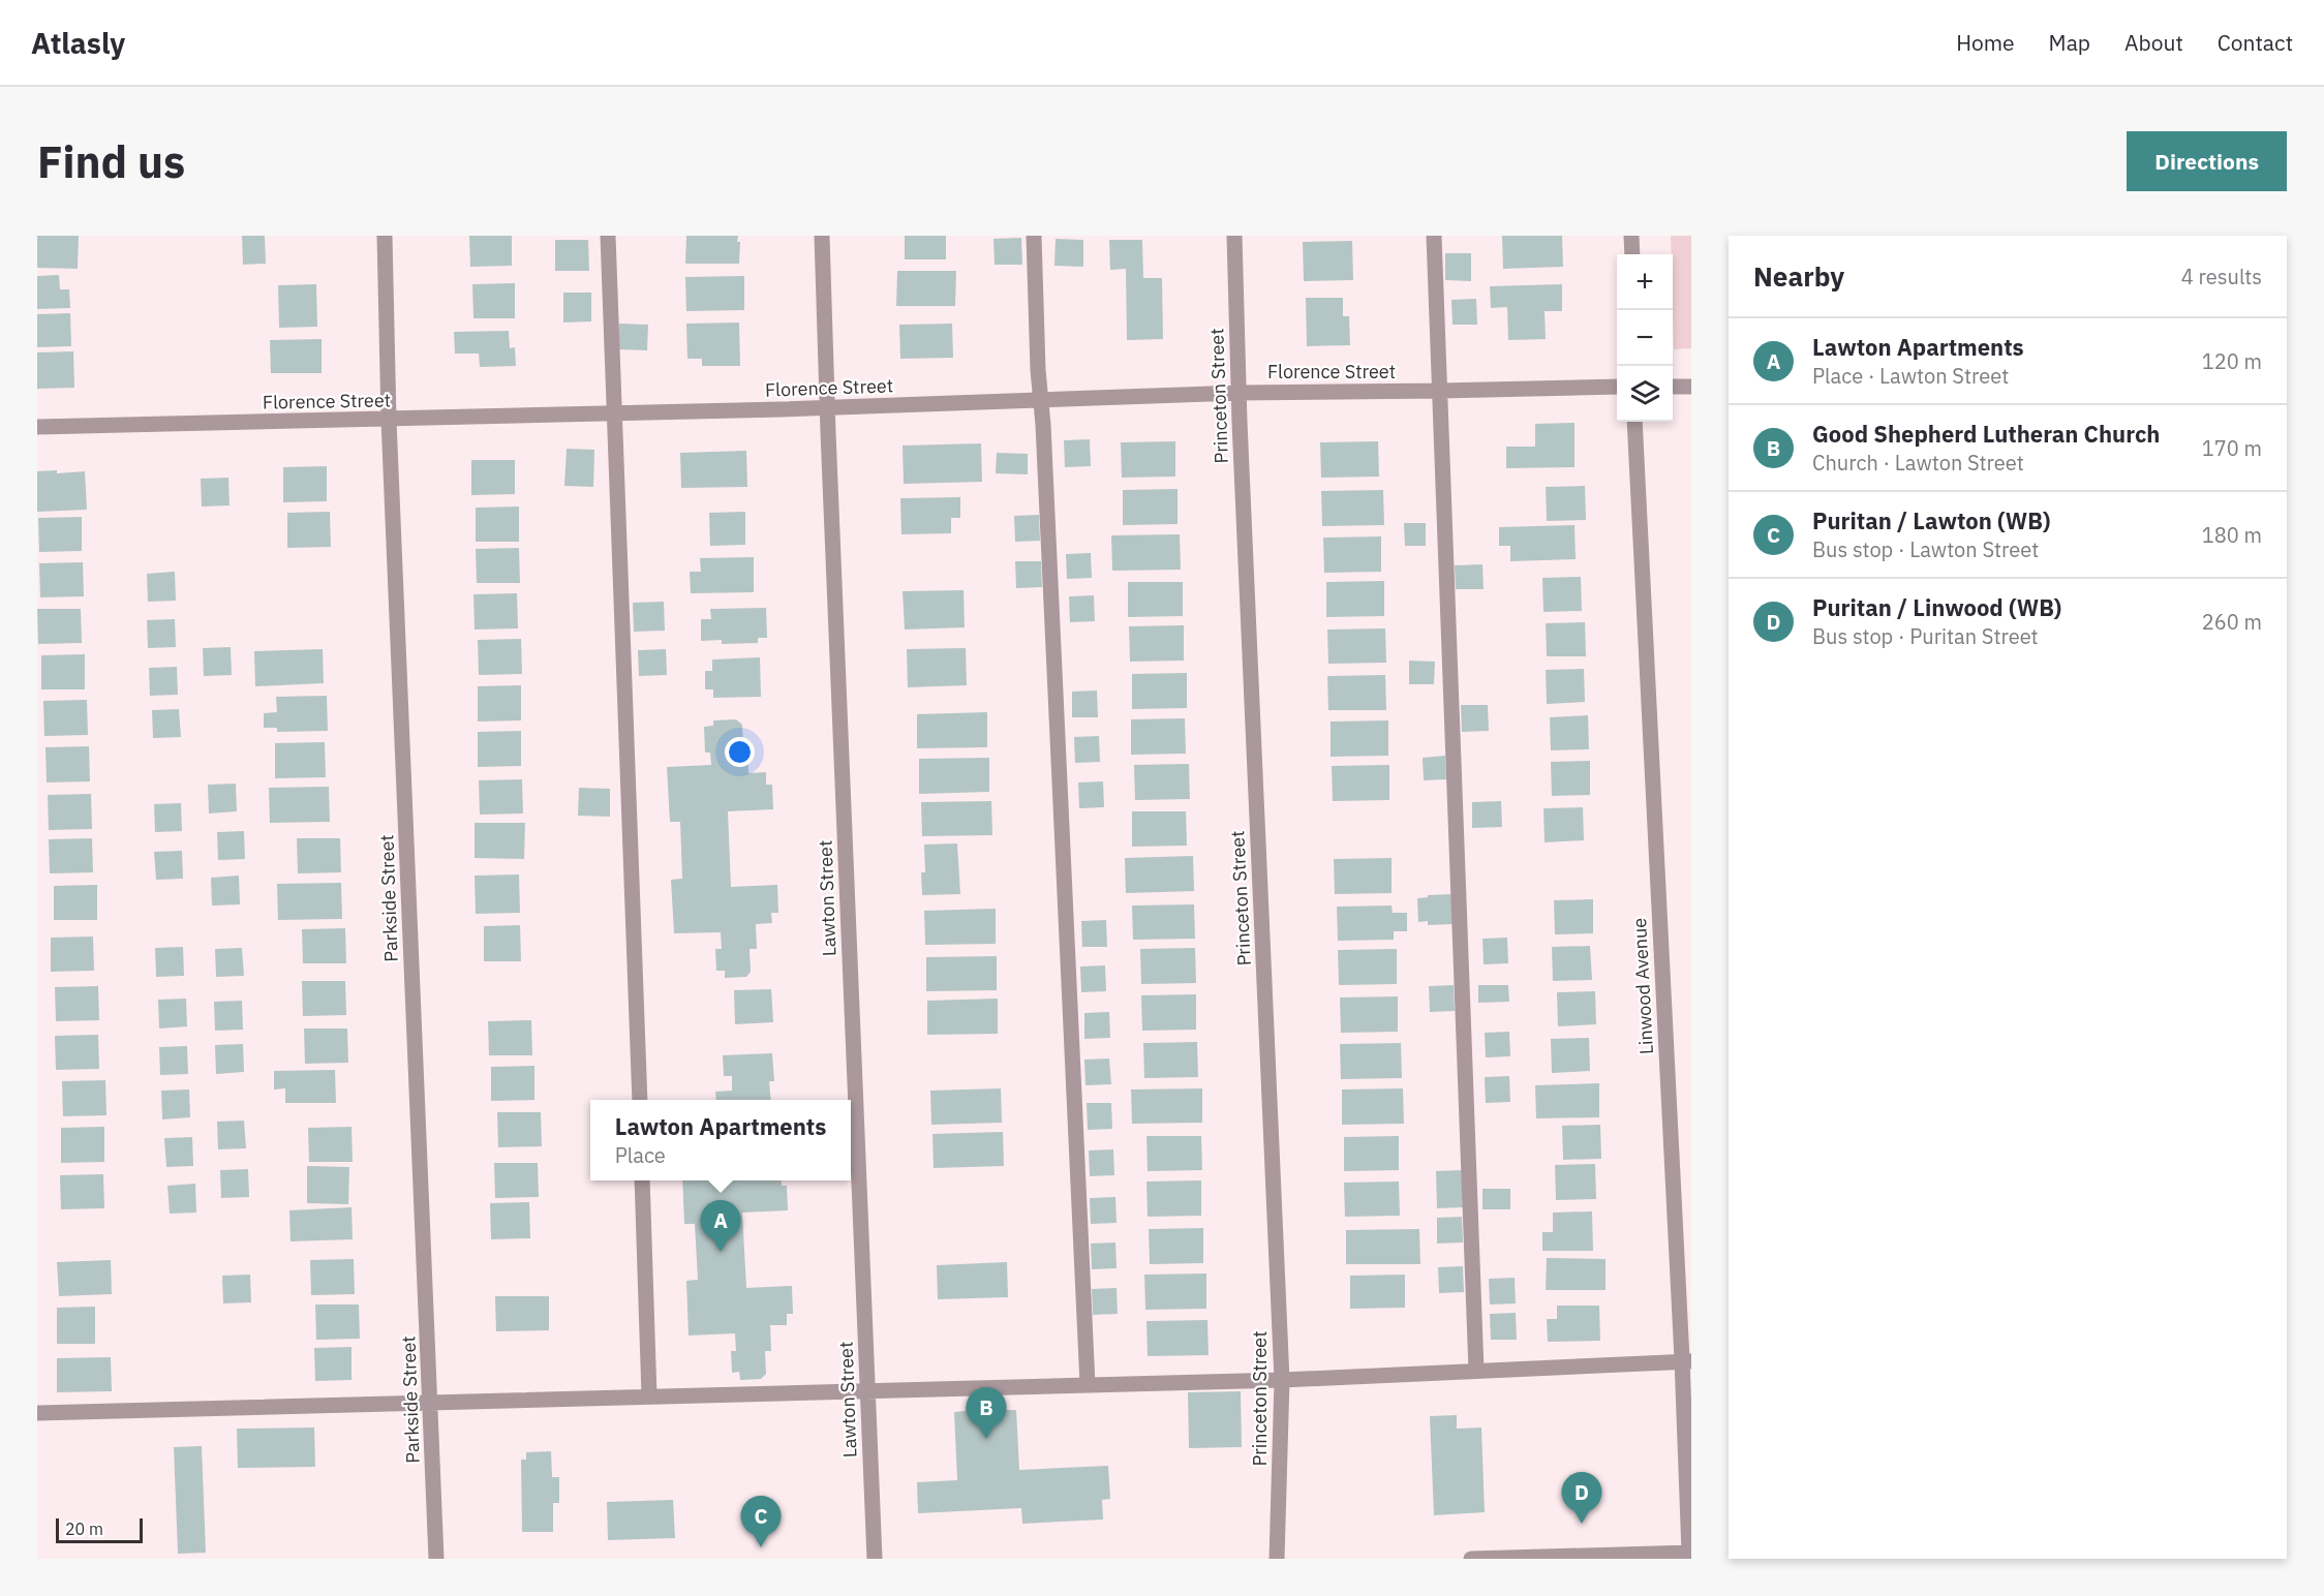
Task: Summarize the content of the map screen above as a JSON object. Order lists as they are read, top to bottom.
{
  "streets": {
    "street": [
      "Florence Street",
      "Princeton Street",
      "Parkside Street",
      "Lawton Street",
      "Linwood Avenue"
    ]
  },
  "crossings": [
    ["Florence Street", "Princeton Street"],
    ["Florence Street", "Parkside Street"],
    ["Florence Street", "Lawton Street"]
  ],
  "scale_bar": "20 m",
  "page": {
    "header": "Atlasly",
    "nav": [
      "Home",
      "Map",
      "About",
      "Contact"
    ],
    "buttons": "Directions",
    "title": "Find us",
    "heading": ["Nearby", "4 results"],
    "map_buttons": ["+", "−"],
    "list": [
      {
        "mark": "A",
        "name": "Lawton Apartments",
        "note": "Place · Lawton Street",
        "value": "120 m"
      },
      {
        "mark": "B",
        "name": "Good Shepherd Lutheran Church",
        "note": "Church · Lawton Street",
        "value": "170 m"
      },
      {
        "mark": "C",
        "name": "Puritan / Lawton (WB)",
        "note": "Bus stop · Lawton Street",
        "value": "180 m"
      },
      {
        "mark": "D",
        "name": "Puritan / Linwood (WB)",
        "note": "Bus stop · Puritan Street",
        "value": "260 m"
      }
    ],
    "popup": ["Lawton Apartments", "Place"],
    "pins": [
      "A",
      "B",
      "D",
      "C"
    ],
    "scale": "20 m"
  }
}
